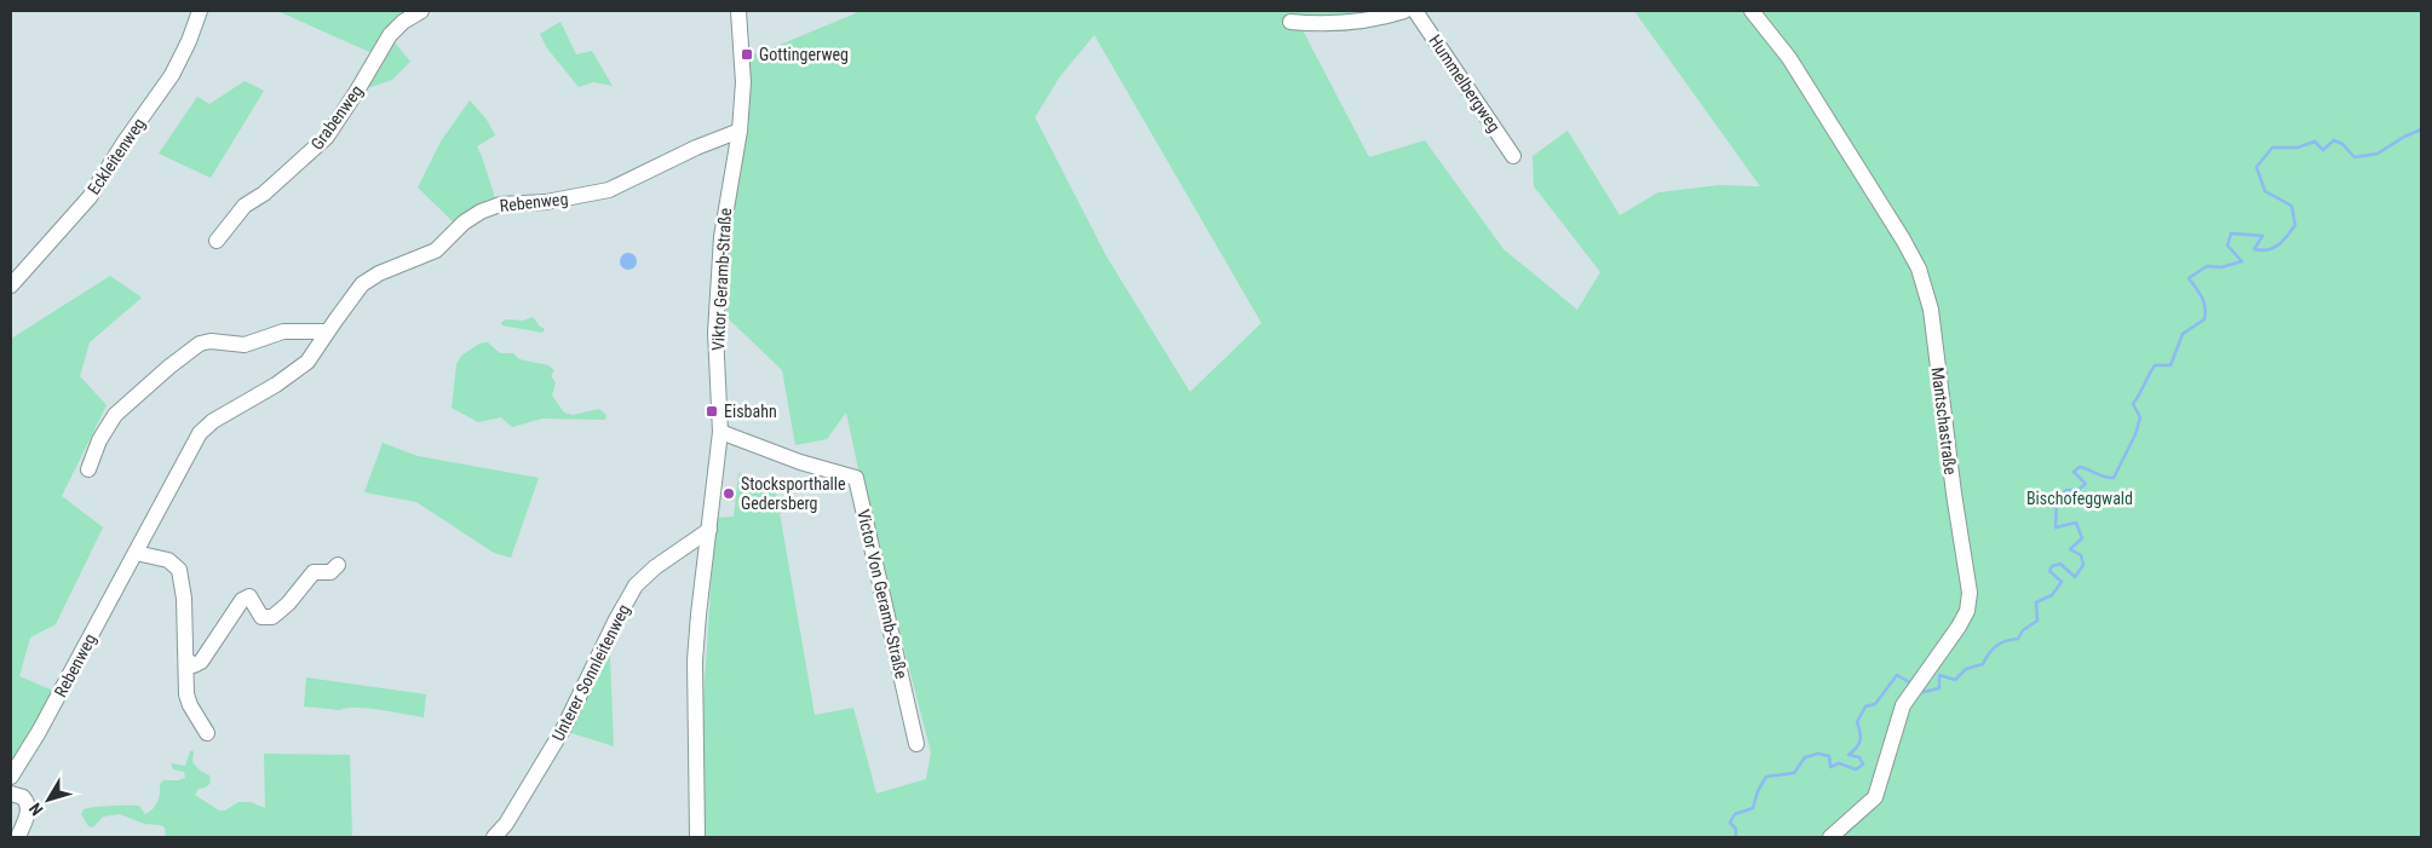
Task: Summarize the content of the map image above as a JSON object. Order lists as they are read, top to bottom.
{
  "streets": {
    "street": [
      "Hummelbergweg",
      "Grabenweg",
      "Eckleitenweg",
      "Rebenweg",
      "Viktor Geramb-Straße",
      "Mantschastraße",
      "Victor Von Geramb-Straße",
      "Unterer Sonnleitenweg"
    ]
  },
  "crossings": [
    ["Rebenweg", "Viktor Geramb-Straße"],
    ["Viktor Geramb-Straße", "Victor Von Geramb-Straße"],
    ["Viktor Geramb-Straße", "Unterer Sonnleitenweg"]
  ],
  "parks": ["Bischofeggwald"],
  "places": {
    "transit": ["Gottingerweg", "Eisbahn"],
    "other": ["Stocksporthalle Gedersberg"]
  },
  "north": "bottom left"
}
